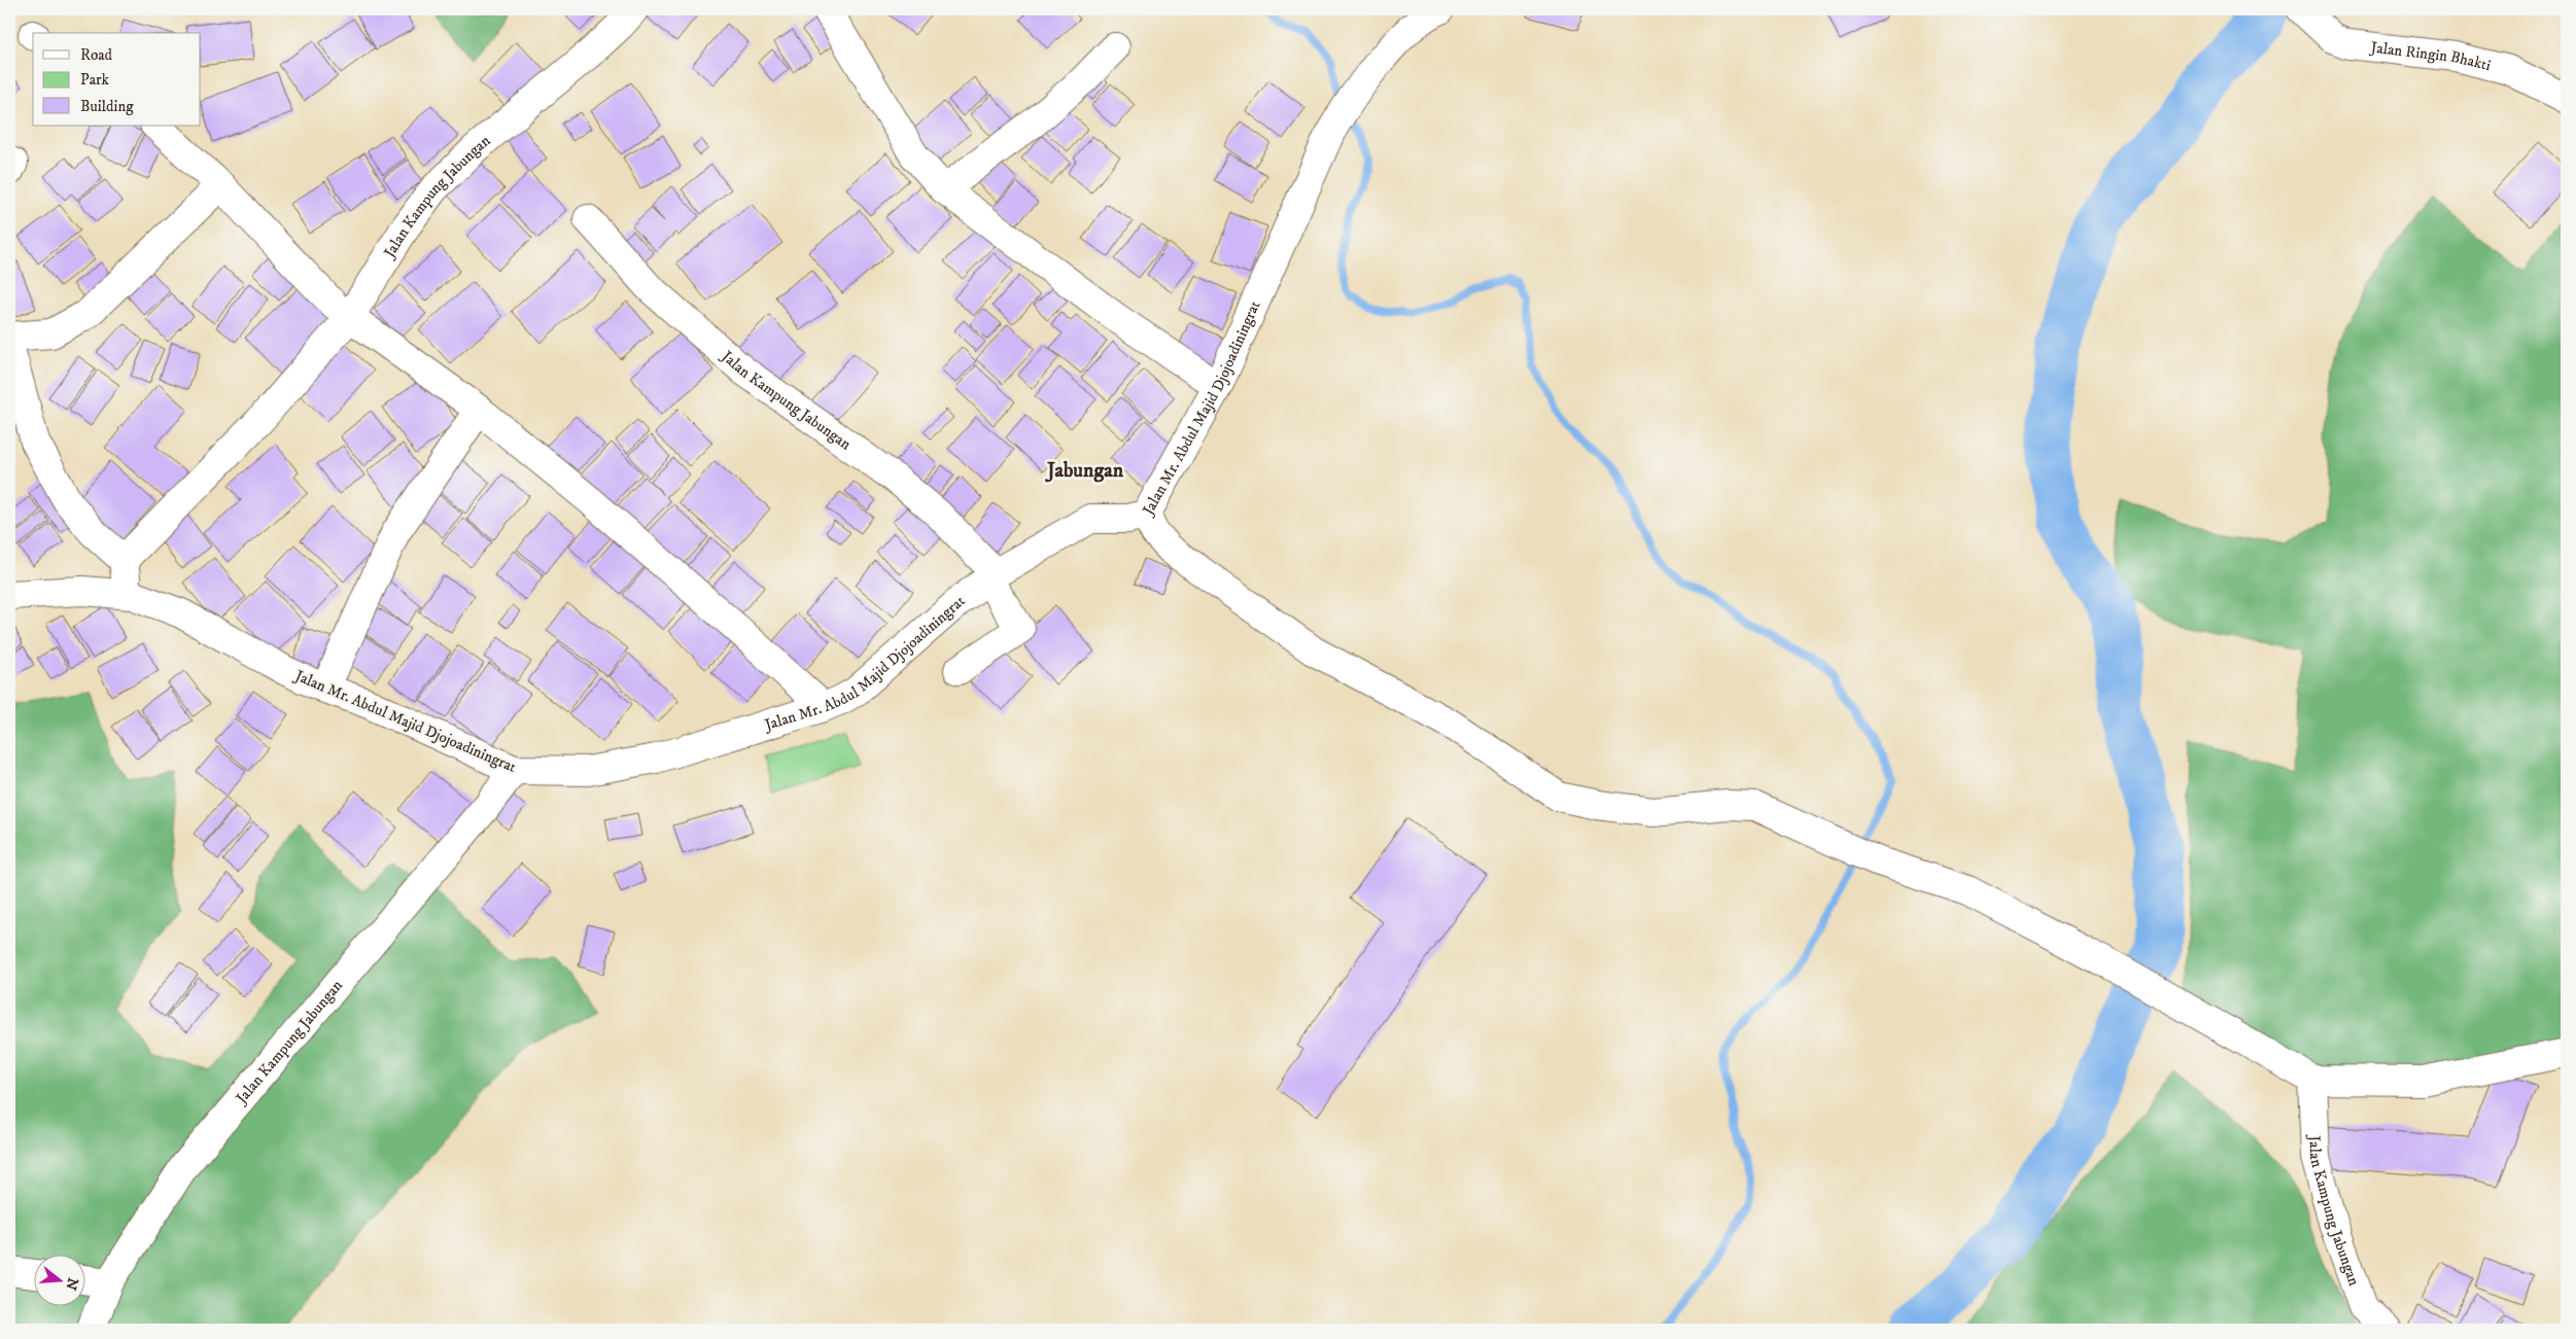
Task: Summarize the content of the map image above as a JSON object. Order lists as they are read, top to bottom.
{
  "streets": {
    "street": ["Jalan Ringin Bhakti", "Jalan Kampung Jabungan", "Jalan Mr. Abdul Majid Djojoadiningrat"]
  },
  "crossings": [
    ["Jalan Kampung Jabungan", "Jalan Mr. Abdul Majid Djojoadiningrat"]
  ],
  "districts": ["Jabungan"],
  "legend": ["Road", "Park", "Building"],
  "north": "right"
}
